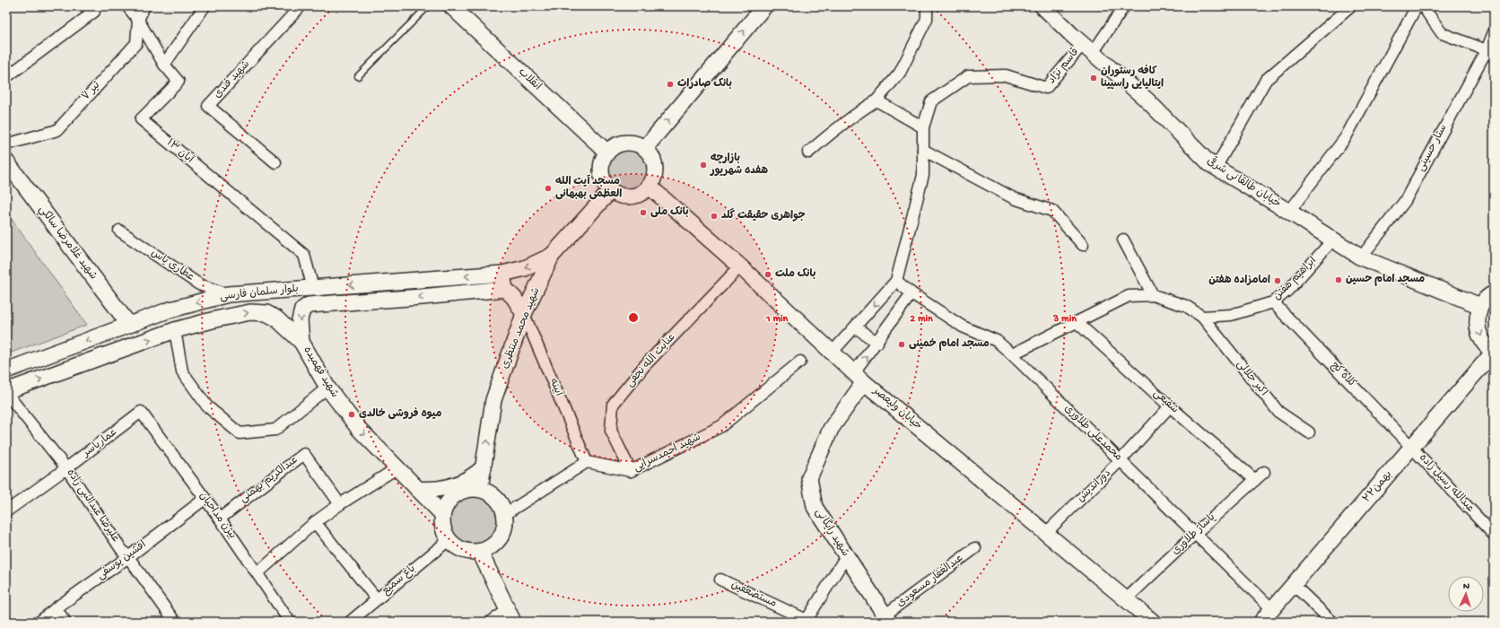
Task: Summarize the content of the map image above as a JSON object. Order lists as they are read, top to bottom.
{
  "streets": {
    "main road": [
      "انقلاب",
      "خیابان طالقانی شرقی",
      "شهید غلامرضا سالکي",
      "بلوار سلمان فارسی",
      "شهید محمد منتظری",
      "شهید فهمیده",
      "خیابان ولیعصر",
      "۲۲بهمن",
      "شهید رایگانی"
    ],
    "street": [
      "قاسم نژاد",
      "شهید قندی",
      "۷ تیر",
      "ستار حسینی",
      "۱۳ آبان",
      "عطاری یاس",
      "ابراهیم هفتن",
      "عنایت الله نجفی",
      "کلاه کج",
      "اکبر جلالی",
      "آبینه",
      "شفیعی",
      "محمدعلی طلاوری",
      "عماریاسر",
      "شهید احمدسرایی",
      "عبدالکریم بهمنی",
      "عبدالله رسیل زاده",
      "دوراندیش",
      "علیرضا عبدالنبی زاده",
      "بیژن مداحیان",
      "پاساژ طلاوری",
      "افشین یوسفی",
      "باغ سمیع",
      "عبدالغفار مسعودی",
      "مستضعفین"
    ]
  },
  "crossings": [
    ["قاسم نژاد", "خیابان طالقانی شرقی"],
    ["قاسم نژاد", "محمدعلی طلاوری"],
    ["انقلاب", "شهید محمد منتظری"],
    ["انقلاب", "خیابان ولیعصر"],
    ["ستار حسینی", "خیابان طالقانی شرقی"],
    ["۱۳ آبان", "بلوار سلمان فارسی"],
    ["خیابان طالقانی شرقی", "ابراهیم هفتن"],
    ["شهید غلامرضا سالکي", "بلوار سلمان فارسی"],
    ["عطاری یاس", "بلوار سلمان فارسی"],
    ["ابراهیم هفتن", "کلاه کج"],
    ["ابراهیم هفتن", "اکبر جلالی"],
    ["بلوار سلمان فارسی", "شهید فهمیده"],
    ["بلوار سلمان فارسی", "علیرضا عبدالنبی زاده"],
    ["شهید محمد منتظری", "شهید فهمیده"],
    ["شهید محمد منتظری", "آبینه"],
    ["شهید محمد منتظری", "خیابان ولیعصر"],
    ["شهید محمد منتظری", "باغ سمیع"],
    ["عنایت الله نجفی", "خیابان ولیعصر"],
    ["عنایت الله نجفی", "شهید احمدسرایی"],
    ["شهید فهمیده", "باغ سمیع"],
    ["کلاه کج", "عبدالله رسیل زاده"],
    ["کلاه کج", "۲۲بهمن"],
    ["آبینه", "شهید احمدسرایی"],
    ["شفیعی", "دوراندیش"],
    ["شفیعی", "پاساژ طلاوری"],
    ["خیابان ولیعصر", "دوراندیش"],
    ["خیابان ولیعصر", "شهید رایگانی"],
    ["خیابان ولیعصر", "پاساژ طلاوری"],
    ["محمدعلی طلاوری", "دوراندیش"],
    ["محمدعلی طلاوری", "۲۲بهمن"],
    ["محمدعلی طلاوری", "پاساژ طلاوری"],
    ["عماریاسر", "علیرضا عبدالنبی زاده"],
    ["عماریاسر", "بیژن مداحیان"],
    ["عبدالکریم بهمنی", "بیژن مداحیان"],
    ["عبدالله رسیل زاده", "۲۲بهمن"],
    ["علیرضا عبدالنبی زاده", "افشین یوسفی"],
    ["بیژن مداحیان", "افشین یوسفی"],
    ["شهید رایگانی", "عبدالغفار مسعودی"]
  ],
  "one_way": ["شهید محمد منتظری"],
  "places": [
    "کافه رستوران ایتالیایی راسپینا",
    "بانک صادرات",
    "بازارچه هفده شهریور",
    "مسجد آیت الله العظمی بهبهانی",
    "بانک ملی",
    "جواهری حقیقت گلد",
    "بانک ملت",
    "مسجد امام حسین",
    "امامزاده هفتن",
    "مسجد امام خمینی",
    "میوه فروشی خالدی"
  ],
  "north": "top",
  "rings": ["1 min", "2 min", "3 min"]
}
